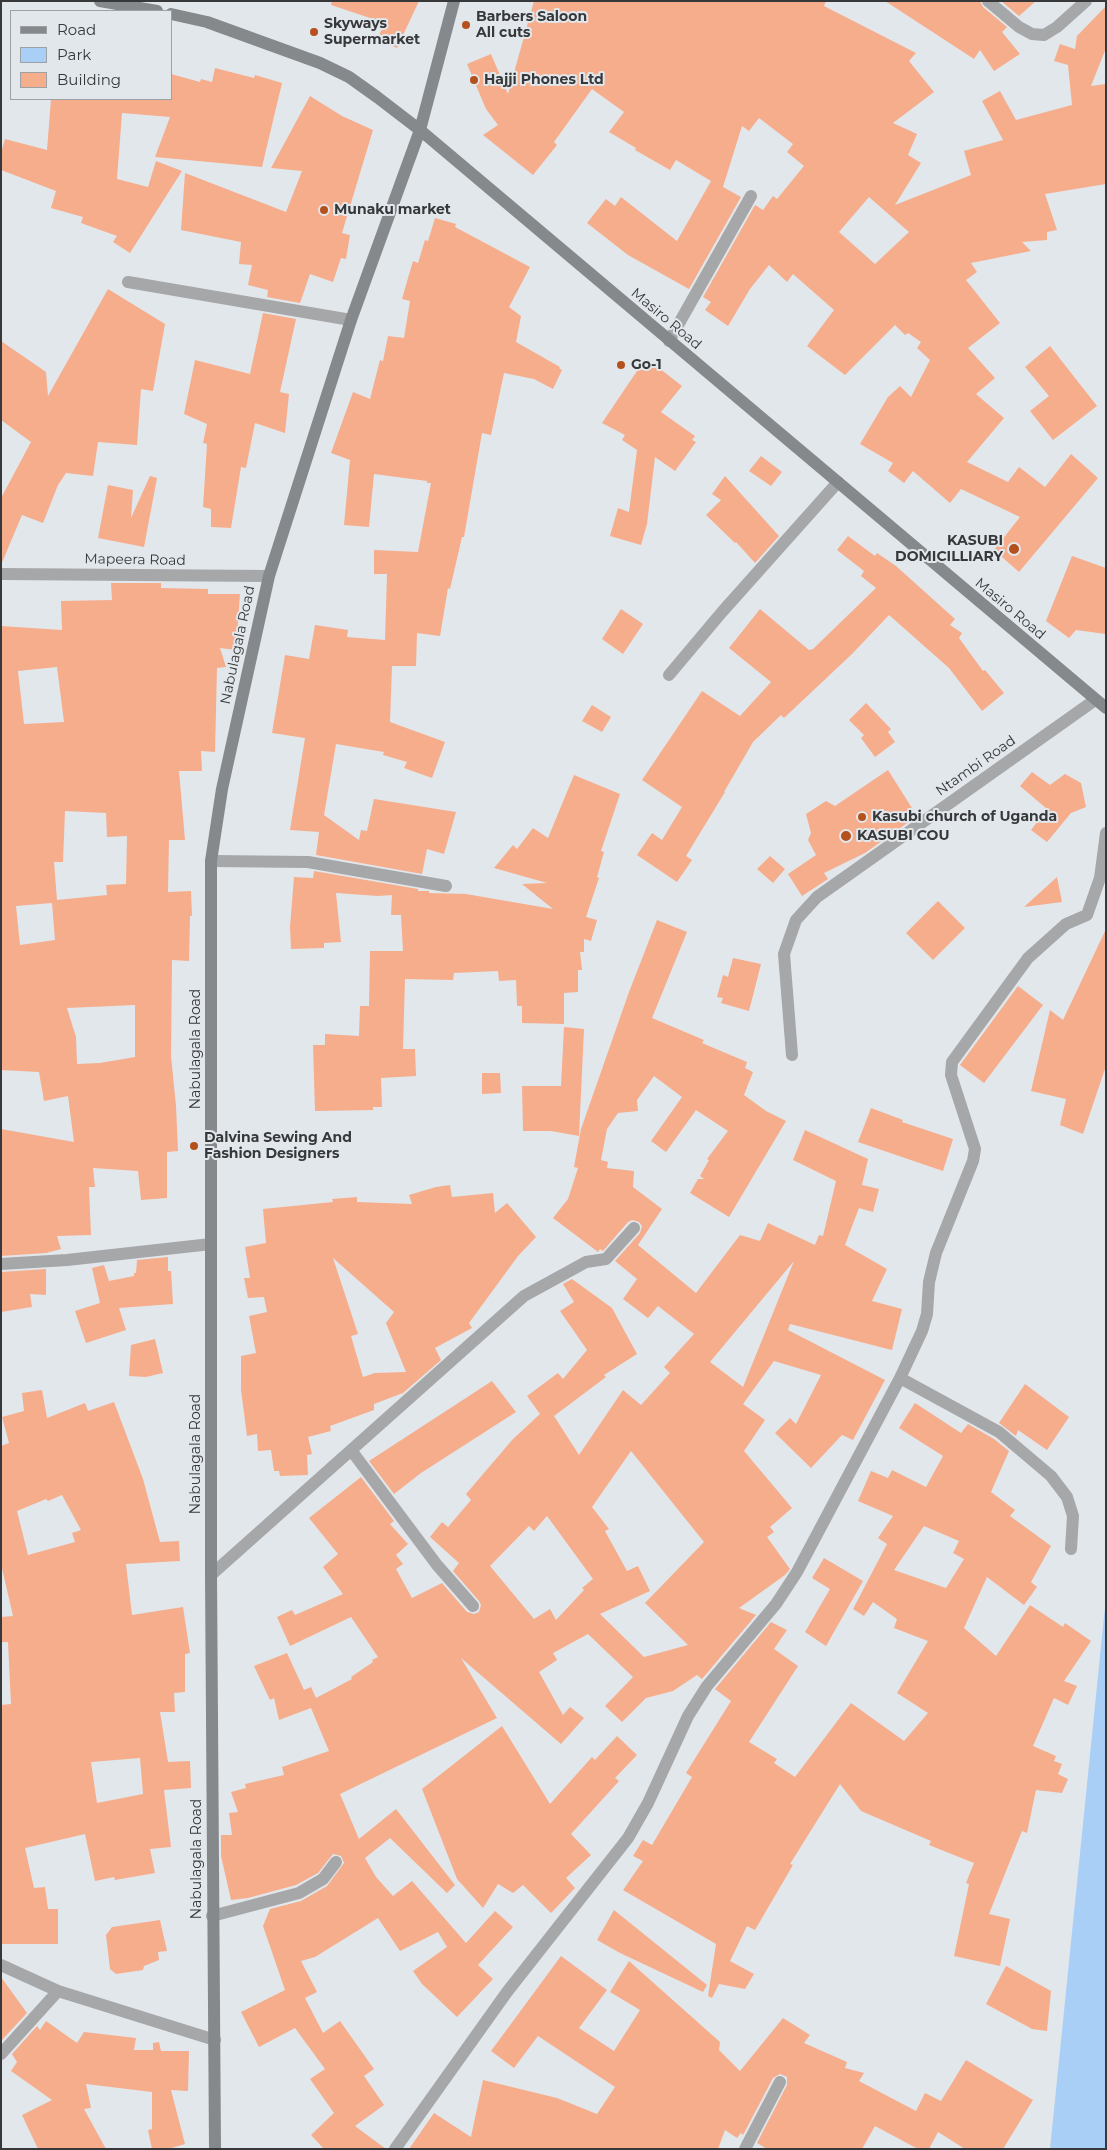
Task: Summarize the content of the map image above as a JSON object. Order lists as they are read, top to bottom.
{
  "streets": {
    "street": [
      "Masiro Road",
      "Mapeera Road",
      "Nabulagala Road",
      "Ntambi Road"
    ]
  },
  "crossings": [
    ["Masiro Road", "Nabulagala Road"],
    ["Masiro Road", "Ntambi Road"],
    ["Mapeera Road", "Nabulagala Road"]
  ],
  "places": [
    "Barbers Saloon All cuts",
    "Skyways Supermarket",
    "Hajji Phones Ltd",
    "Munaku market",
    "Go-1",
    "KASUBI DOMICILLIARY",
    "Kasubi church of Uganda",
    "KASUBI COU",
    "Dalvina Sewing And Fashion Designers"
  ],
  "legend": ["Road", "Park", "Building"]
}
